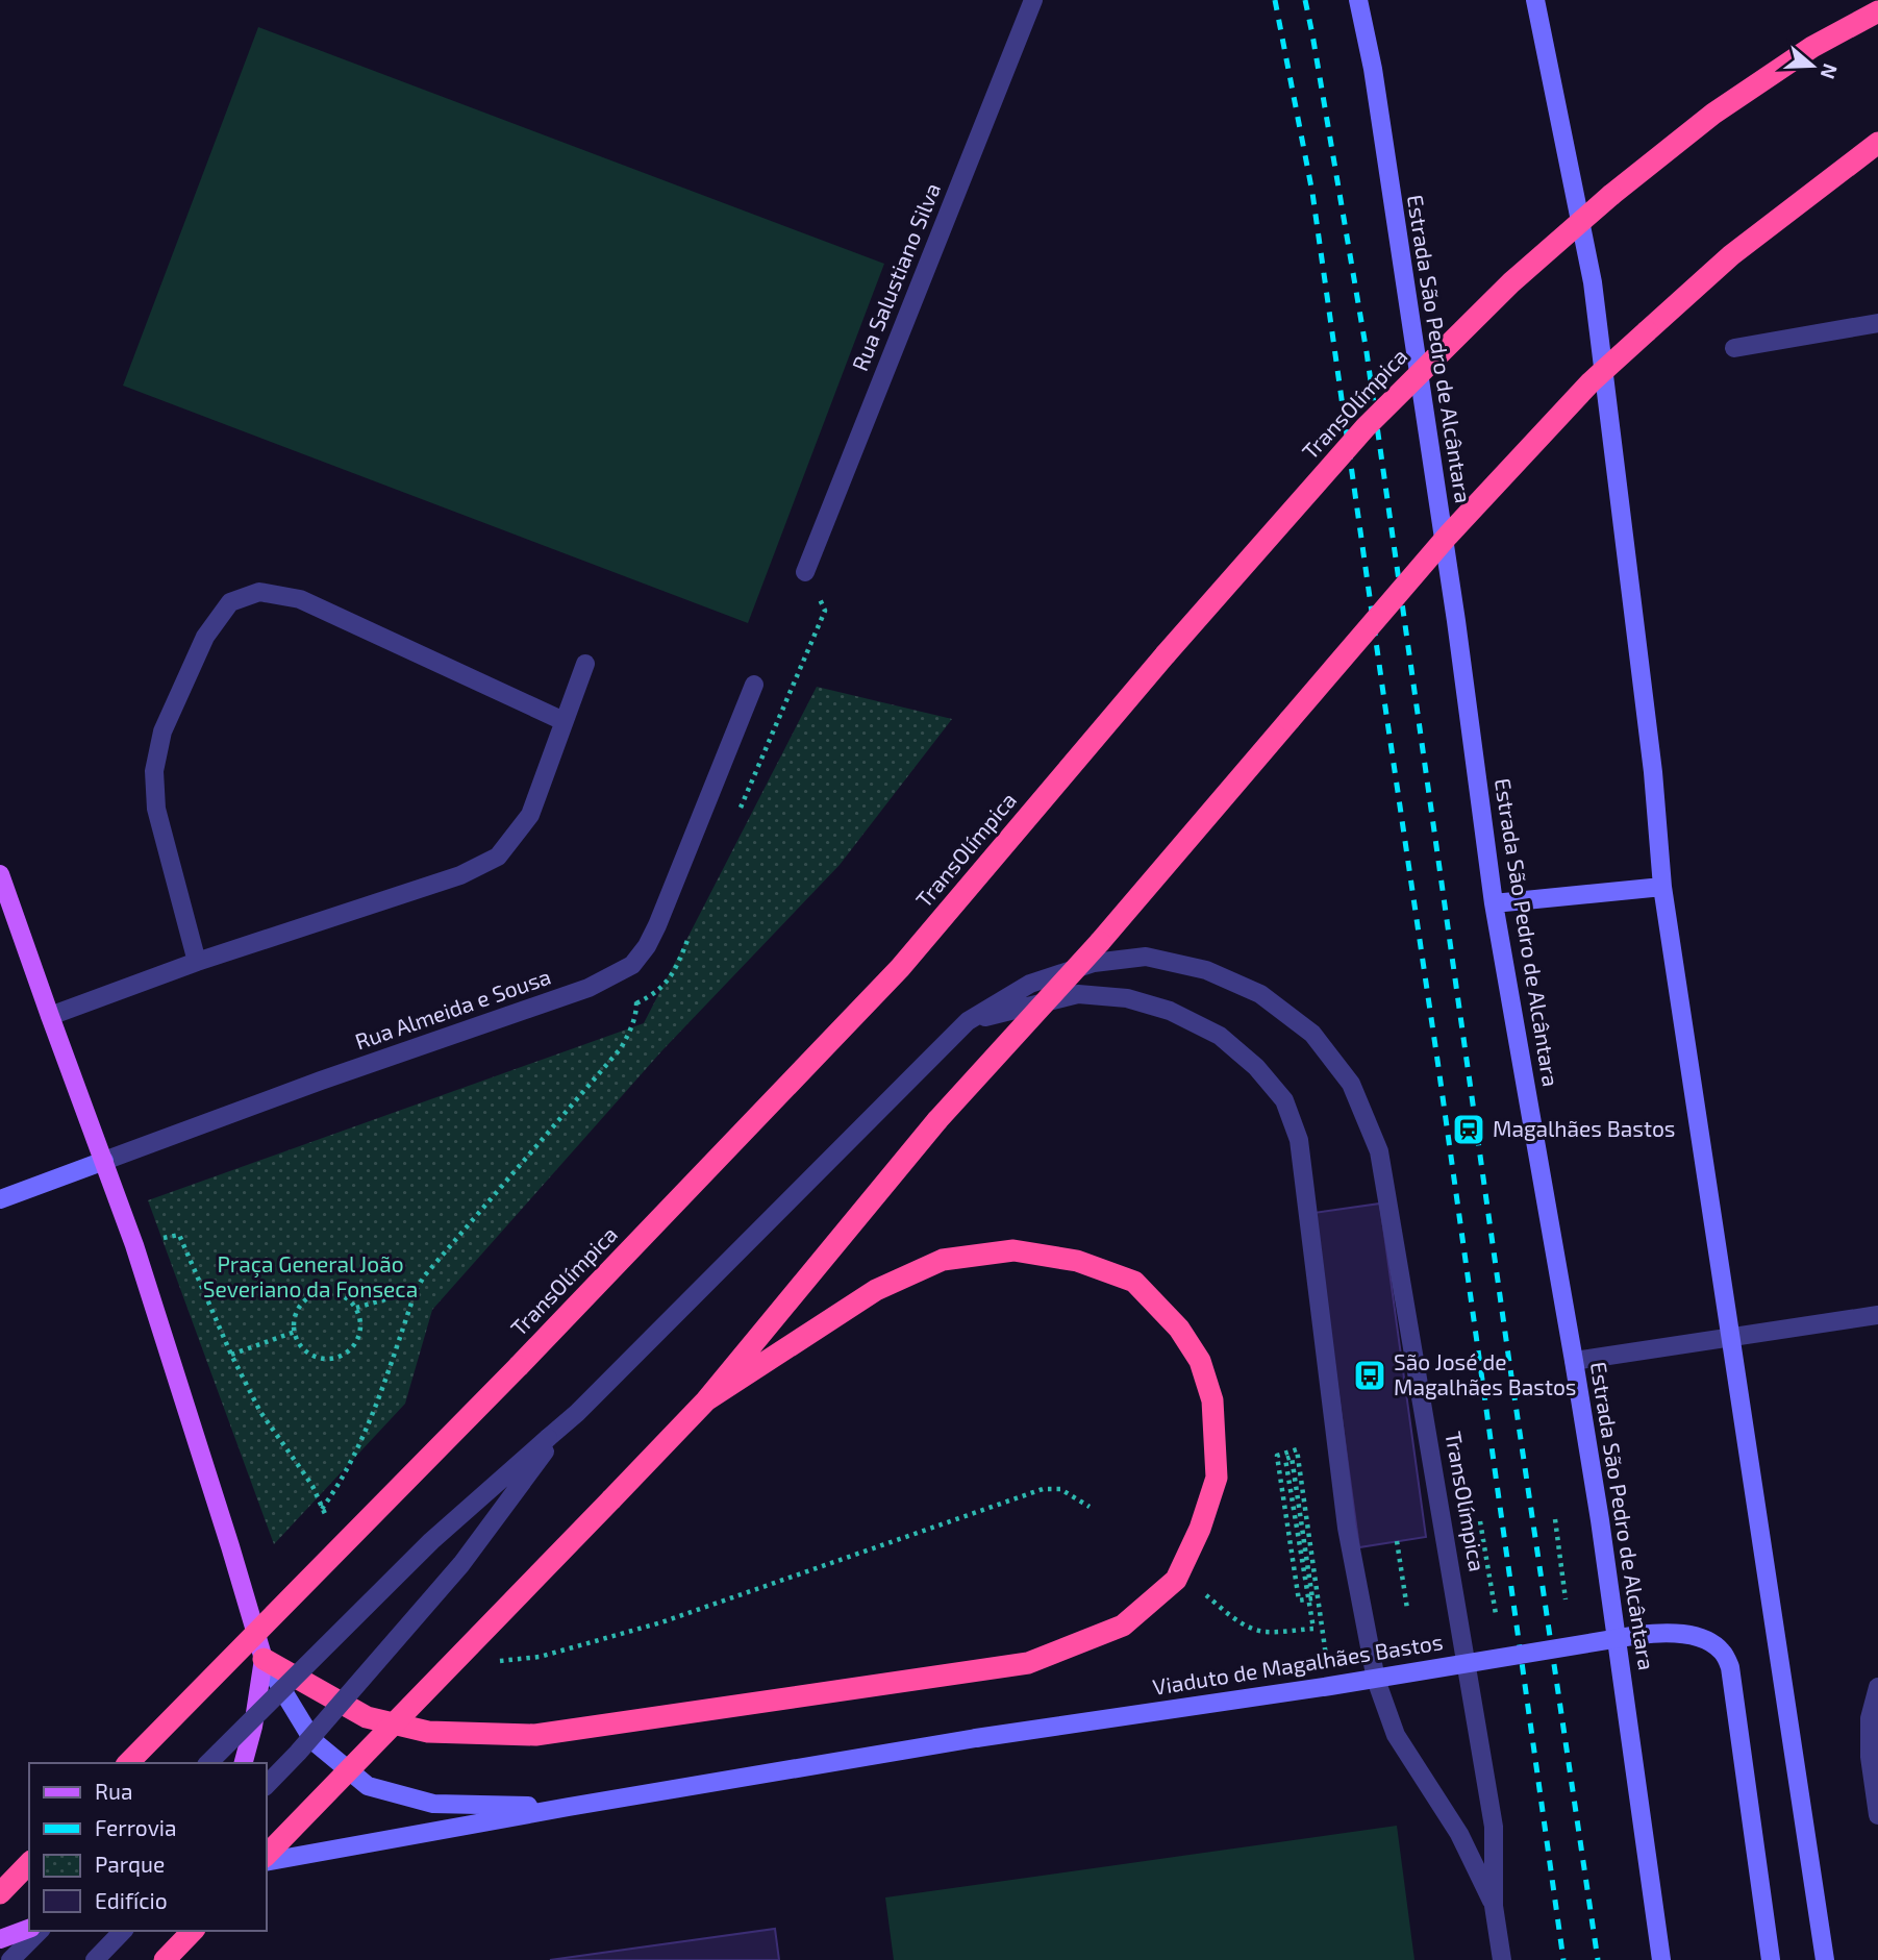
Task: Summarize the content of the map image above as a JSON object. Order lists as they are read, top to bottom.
{
  "streets": {
    "highway": ["TransOlímpica"],
    "street": [
      "Rua Salustiano Silva",
      "Estrada São Pedro de Alcântara",
      "Rua Almeida e Sousa",
      "Viaduto de Magalhães Bastos"
    ]
  },
  "parks": ["Praça General João Severiano da Fonseca"],
  "places": {
    "station": ["Magalhães Bastos"],
    "bus stop": ["São José de Magalhães Bastos"]
  },
  "legend": [
    "Rua",
    "Ferrovia",
    "Parque",
    "Edifício"
  ],
  "north": "right"
}
